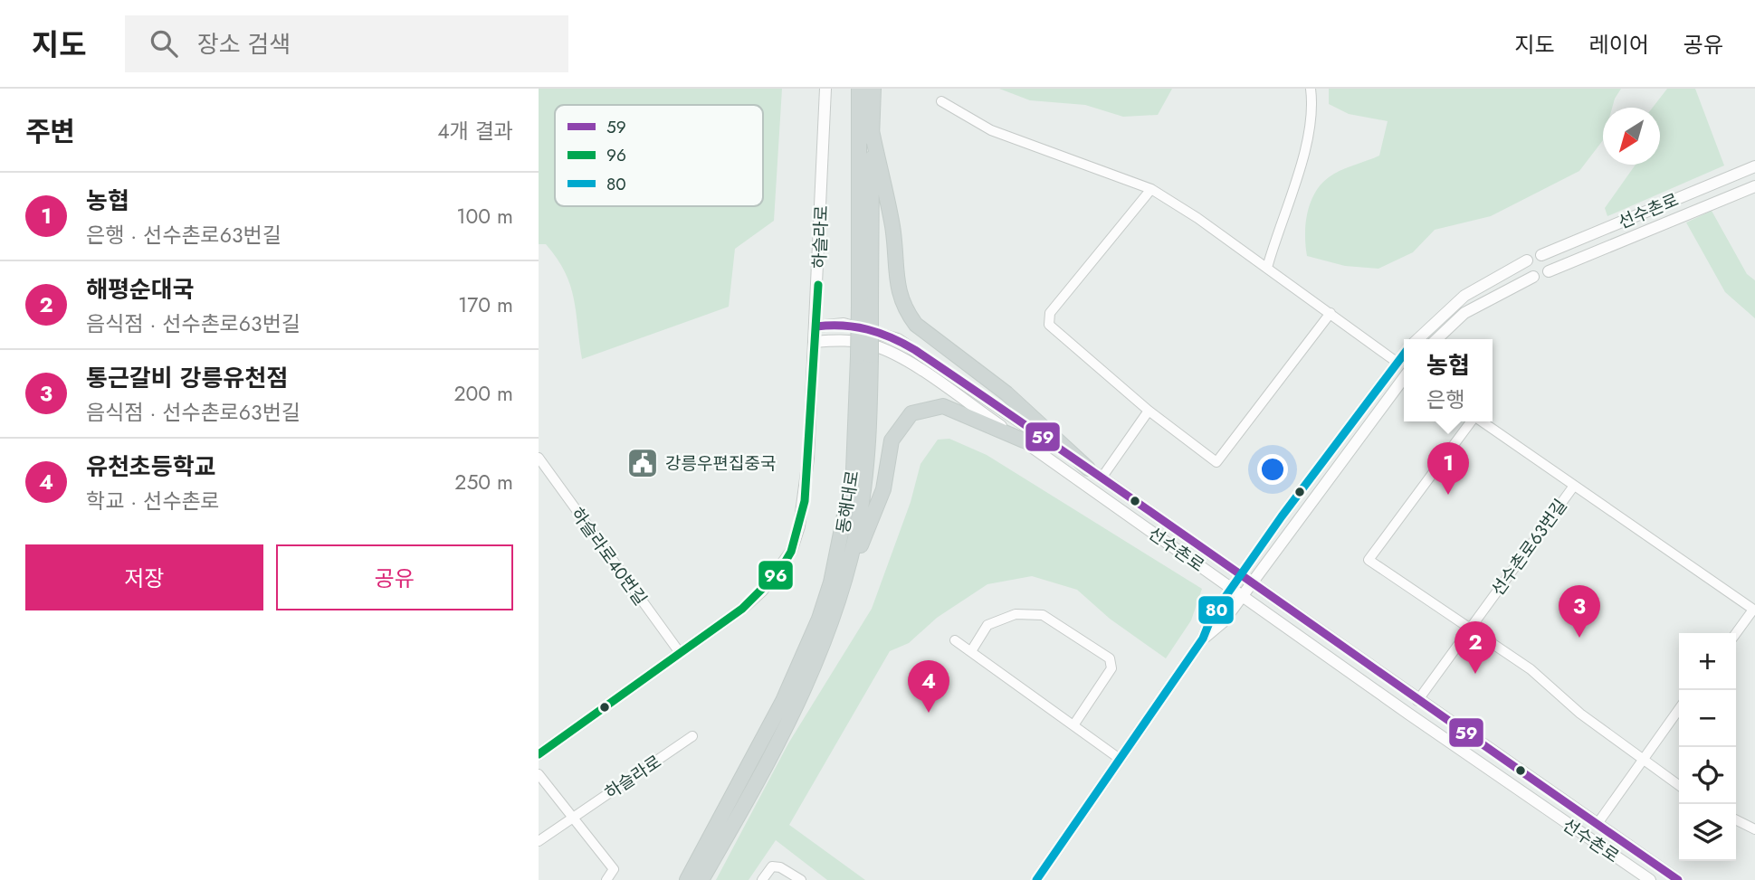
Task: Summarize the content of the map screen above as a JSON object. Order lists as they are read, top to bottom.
{
  "streets": {
    "main road": ["동해대로"],
    "street": [
      "선수촌로",
      "하슬라로",
      "선수촌로63번길",
      "하슬라로40번길"
    ]
  },
  "crossings": [
    ["선수촌로", "하슬라로"],
    ["선수촌로", "선수촌로63번길"],
    ["하슬라로", "하슬라로40번길"]
  ],
  "places": {
    "public building": ["강릉우편집중국"]
  },
  "lines": ["transit line 96", "transit line 59", "transit line 80"],
  "legend": ["59", "96", "80"],
  "north": "bottom left",
  "page": {
    "header": "지도",
    "search": "장소 검색",
    "nav": ["지도", "레이어", "공유"],
    "heading": ["주변", "4개 결과"],
    "list": [
      {
        "mark": "1",
        "name": "농협",
        "note": "은행 · 선수촌로63번길",
        "value": "100 m"
      },
      {
        "mark": "2",
        "name": "해평순대국",
        "note": "음식점 · 선수촌로63번길",
        "value": "170 m"
      },
      {
        "mark": "3",
        "name": "통근갈비 강릉유천점",
        "note": "음식점 · 선수촌로63번길",
        "value": "200 m"
      },
      {
        "mark": "4",
        "name": "유천초등학교",
        "note": "학교 · 선수촌로",
        "value": "250 m"
      }
    ],
    "popup": ["농협", "은행"],
    "pins": [
      "1",
      "3",
      "2",
      "4"
    ],
    "buttons": ["저장", "공유"],
    "map_buttons": ["+", "−"]
  }
}
